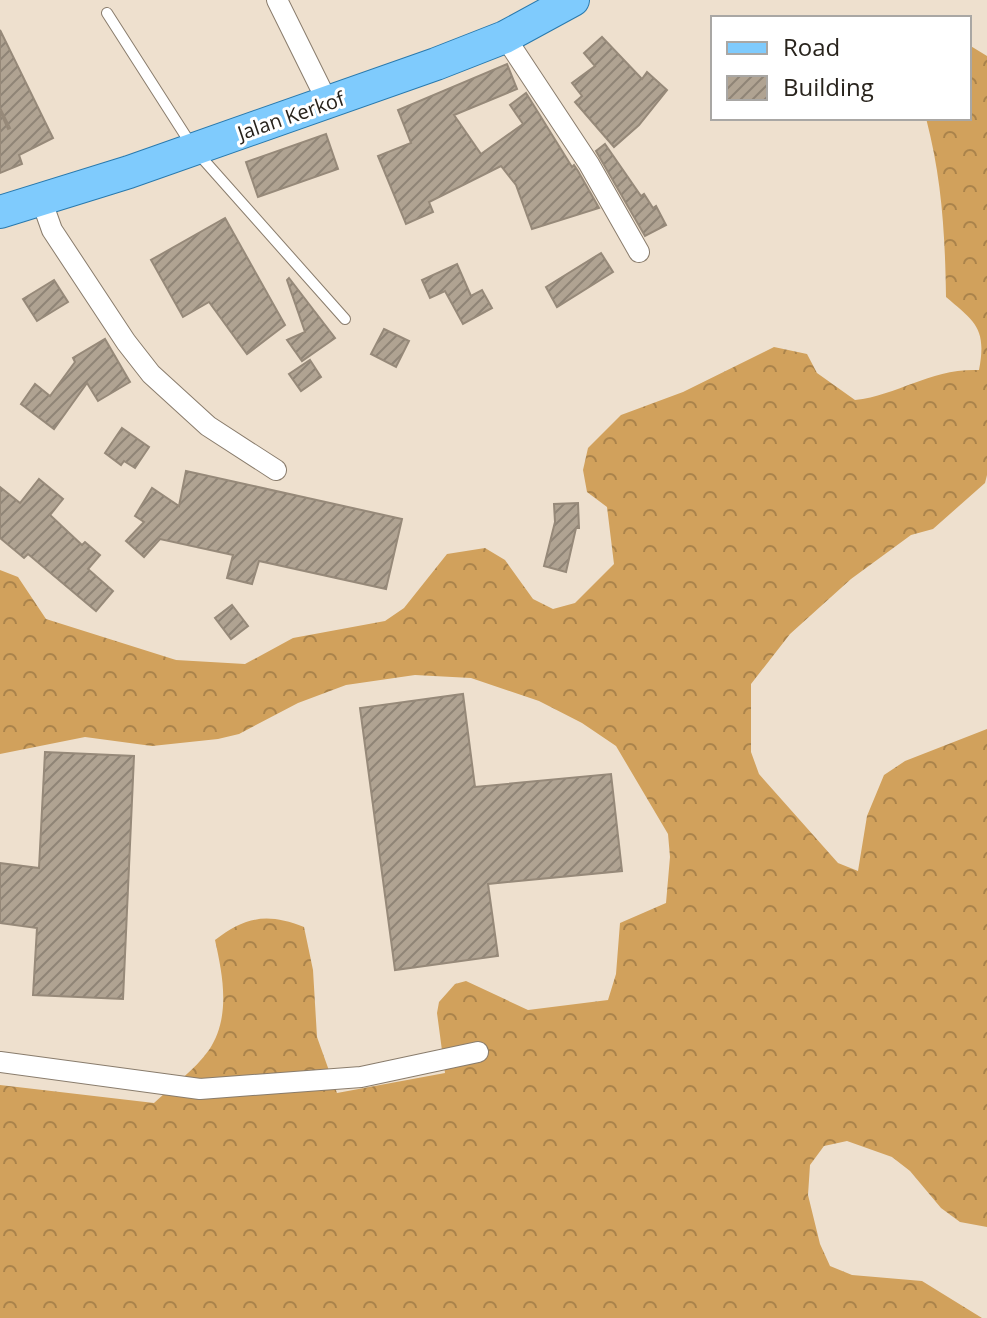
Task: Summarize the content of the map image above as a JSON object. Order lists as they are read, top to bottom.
{
  "streets": {
    "main road": ["Jalan Kerkof"]
  },
  "legend": ["Road", "Building"]
}
